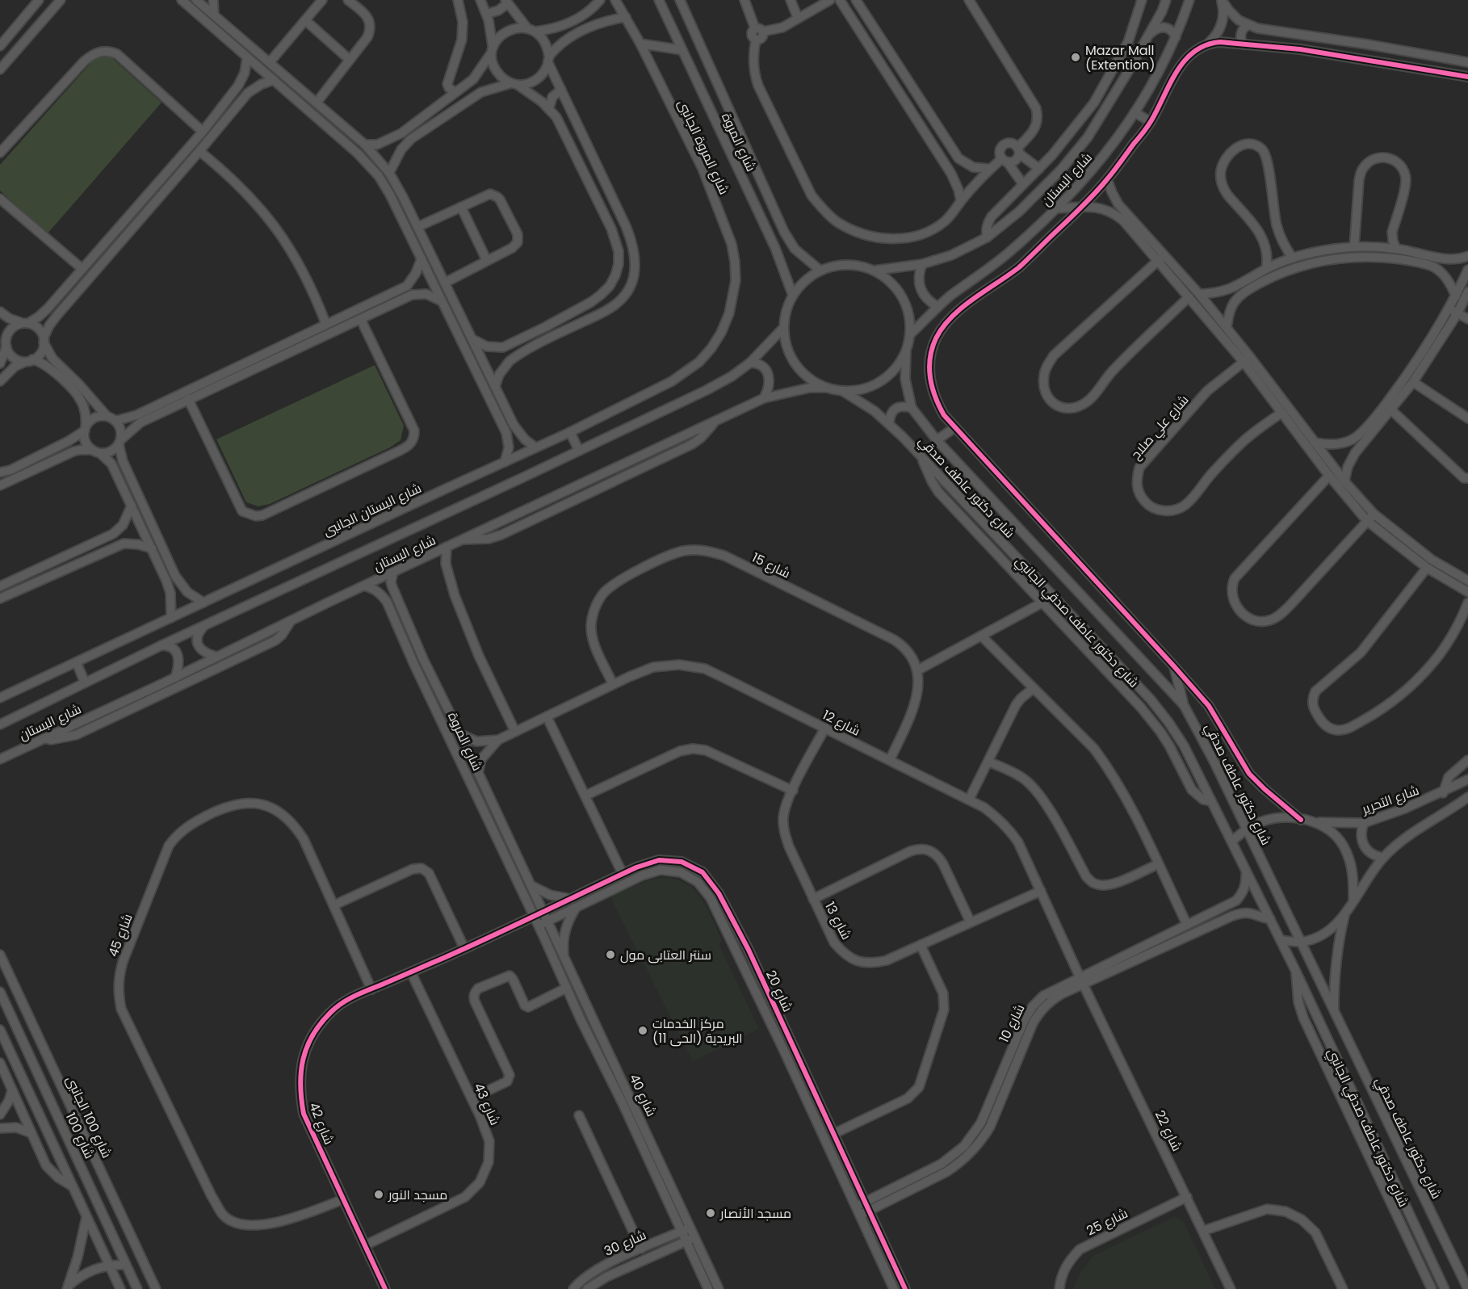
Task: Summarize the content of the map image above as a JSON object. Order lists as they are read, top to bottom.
{
  "streets": {
    "street": [
      "شارع المروة",
      "شارع المروة الجانبى",
      "شارع البستان",
      "شارع علي صلاح",
      "شارع دكتور عاطف صدقي",
      "شارع البستان الجانبى",
      "شارع 15",
      "شارع دكتور عاطف صدقي الجانبي",
      "شارع 12",
      "شارع التحرير",
      "شارع 13",
      "شارع 45",
      "شارع 20",
      "شارع 10",
      "شارع 40",
      "شارع 43",
      "شارع 100 الجانبى",
      "شارع 42",
      "شارع 22",
      "شارع 100",
      "شارع 25",
      "شارع 30"
    ]
  },
  "crossings": [
    ["شارع المروة", "شارع البستان"],
    ["شارع المروة", "شارع دكتور عاطف صدقي"],
    ["شارع المروة", "شارع 12"],
    ["شارع المروة", "شارع 20"],
    ["شارع المروة", "شارع 40"],
    ["شارع المروة", "شارع 42"],
    ["شارع المروة الجانبى", "شارع البستان الجانبى"],
    ["شارع البستان", "شارع دكتور عاطف صدقي"],
    ["شارع دكتور عاطف صدقي", "شارع دكتور عاطف صدقي الجانبي"],
    ["شارع دكتور عاطف صدقي", "شارع التحرير"],
    ["شارع دكتور عاطف صدقي", "شارع 10"],
    ["شارع 15", "شارع 12"],
    ["شارع 12", "شارع 13"],
    ["شارع 12", "شارع 10"],
    ["شارع 12", "شارع 22"],
    ["شارع 45", "شارع 42"],
    ["شارع 20", "شارع 10"],
    ["شارع 20", "شارع 40"],
    ["شارع 20", "شارع 42"],
    ["شارع 10", "شارع 22"],
    ["شارع 40", "شارع 42"],
    ["شارع 40", "شارع 30"],
    ["شارع 43", "شارع 42"],
    ["شارع 22", "شارع 25"]
  ],
  "places": [
    "Mazar Mall (Extention)",
    "سنتر العتابى مول",
    "مركز الخدمات البريدية (الحى 11)",
    "مسجد النور",
    "مسجد الأنصار"
  ]
}
